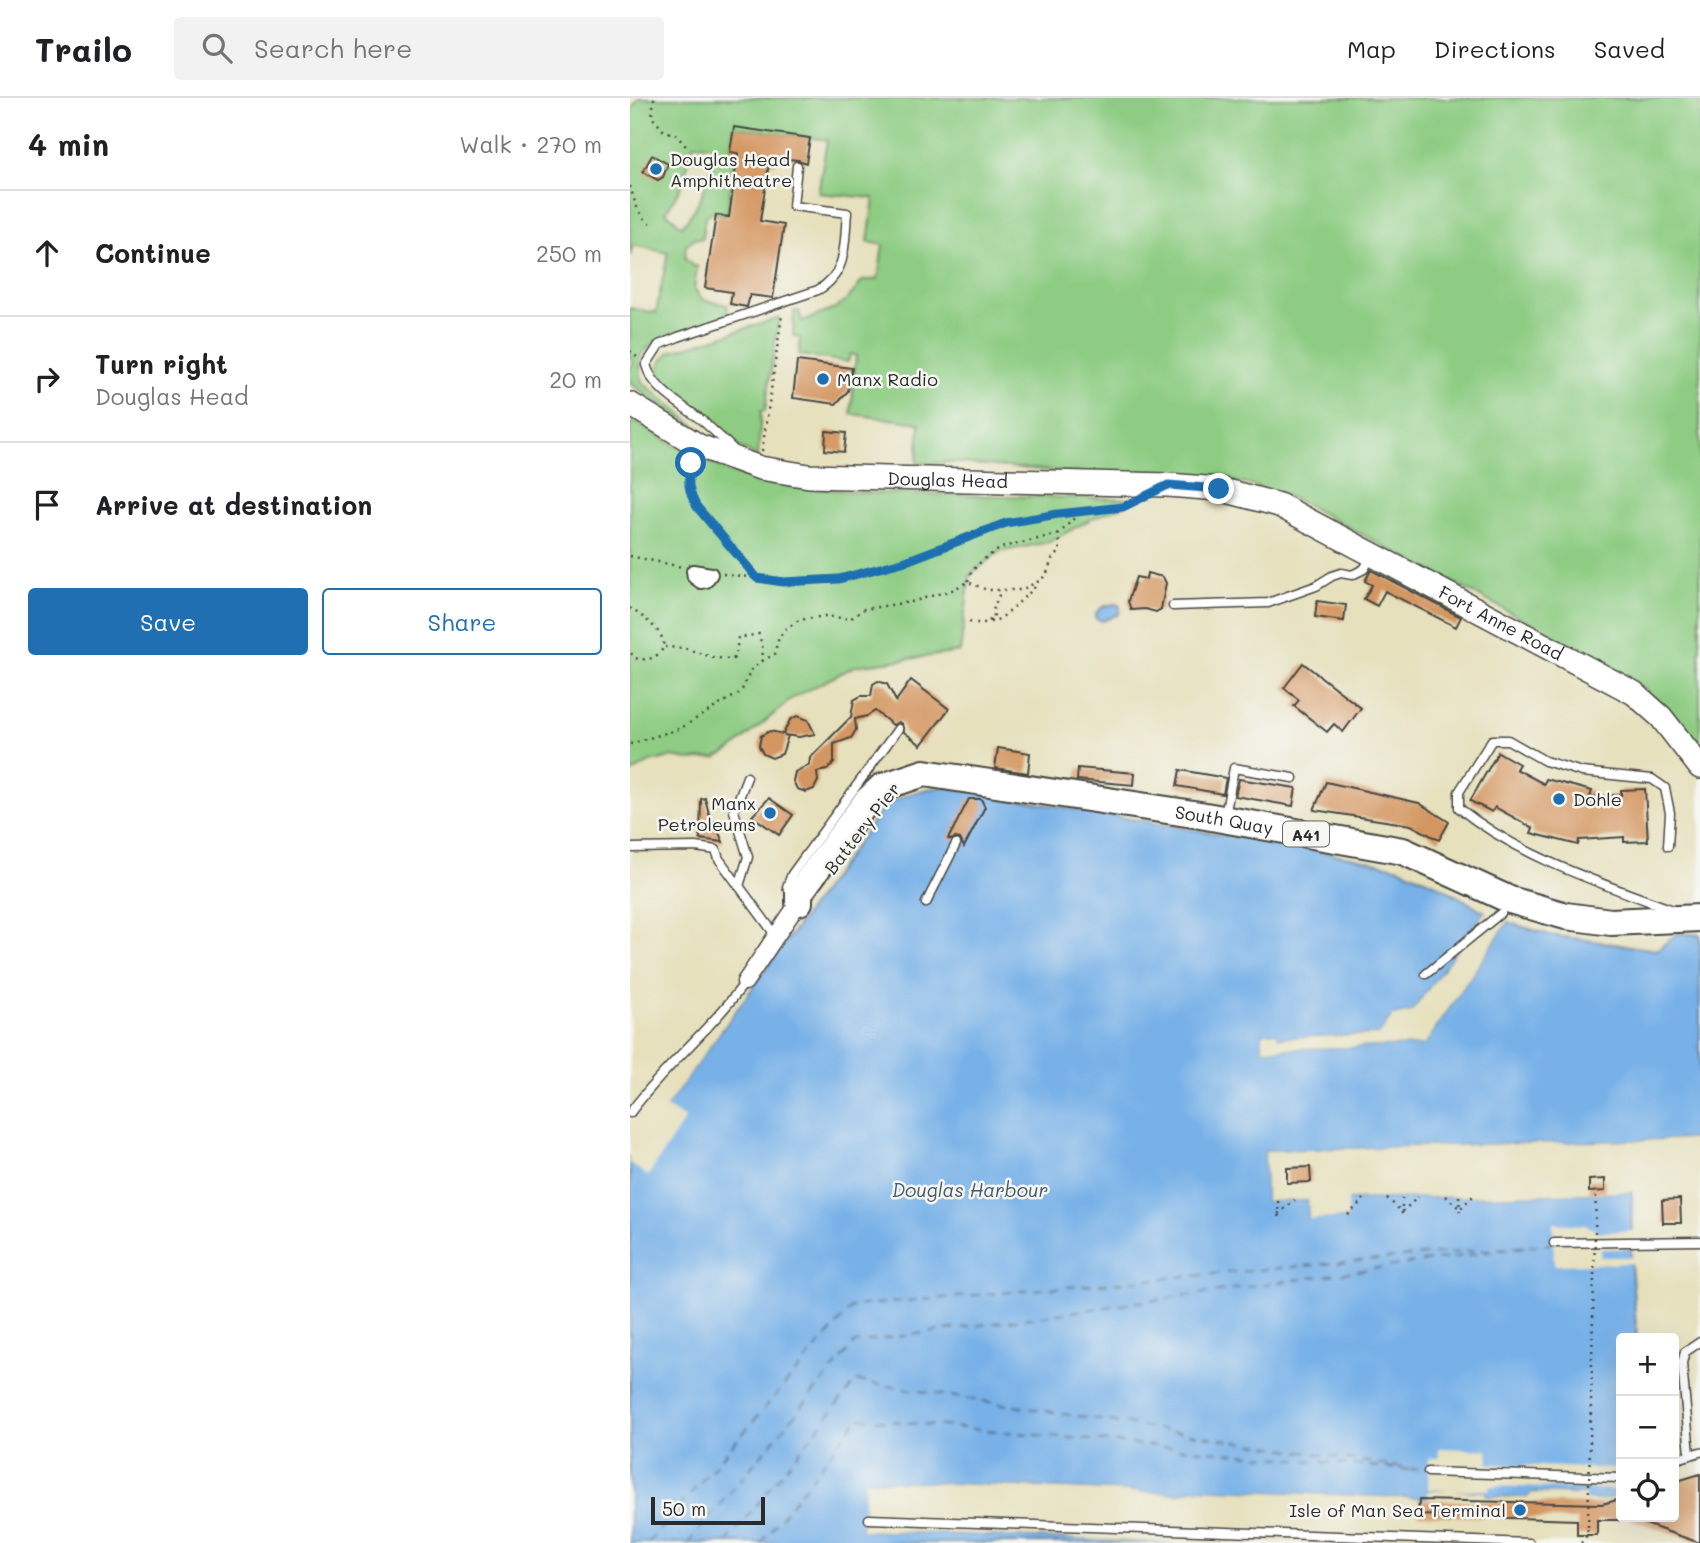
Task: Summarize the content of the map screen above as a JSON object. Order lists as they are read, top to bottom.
{
  "streets": {
    "main road": [
      "Douglas Head",
      "Fort Anne Road",
      "South Quay",
      "Battery Pier",
      "A41"
    ]
  },
  "crossings": [
    ["Douglas Head", "Fort Anne Road"],
    ["South Quay", "Battery Pier"]
  ],
  "water": ["Douglas Harbour"],
  "places": [
    "Douglas Head Amphitheatre",
    "Manx Radio",
    "Dohle",
    "Manx Petroleums",
    "Isle of Man Sea Terminal"
  ],
  "scale_bar": "50 m",
  "page": {
    "header": "Trailo",
    "search": "Search here",
    "nav": ["Map", "Directions", "Saved"],
    "heading": ["4 min", "Walk · 270 m"],
    "list": [
      ["Continue", "250 m"],
      ["Turn right", "Douglas Head", "20 m"],
      "Arrive at destination"
    ],
    "buttons": ["Save", "Share"],
    "map_buttons": ["+", "−"],
    "scale": "50 m"
  }
}
